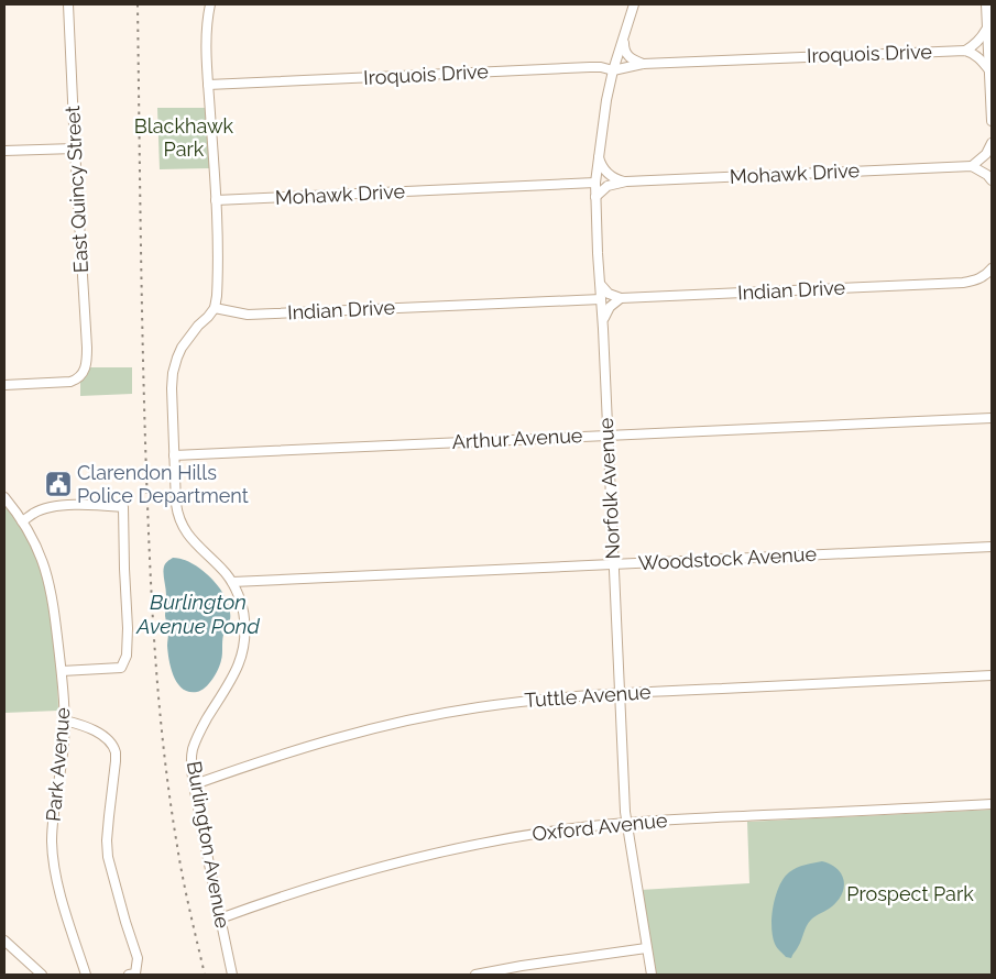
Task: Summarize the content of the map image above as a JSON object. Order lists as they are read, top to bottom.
{
  "streets": {
    "street": [
      "Iroquois Drive",
      "Mohawk Drive",
      "East Quincy Street",
      "Indian Drive",
      "Arthur Avenue",
      "Norfolk Avenue",
      "Woodstock Avenue",
      "Tuttle Avenue",
      "Park Avenue",
      "Oxford Avenue",
      "Burlington Avenue"
    ]
  },
  "crossings": [
    ["Iroquois Drive", "Norfolk Avenue"],
    ["Mohawk Drive", "Norfolk Avenue"],
    ["Indian Drive", "Norfolk Avenue"],
    ["Indian Drive", "Burlington Avenue"],
    ["Arthur Avenue", "Norfolk Avenue"],
    ["Arthur Avenue", "Burlington Avenue"],
    ["Norfolk Avenue", "Woodstock Avenue"],
    ["Norfolk Avenue", "Tuttle Avenue"],
    ["Norfolk Avenue", "Oxford Avenue"],
    ["Woodstock Avenue", "Burlington Avenue"],
    ["Tuttle Avenue", "Burlington Avenue"],
    ["Oxford Avenue", "Burlington Avenue"]
  ],
  "water": ["Burlington Avenue Pond"],
  "parks": ["Blackhawk Park", "Prospect Park"],
  "places": {
    "public building": ["Clarendon Hills Police Department"]
  }
}
